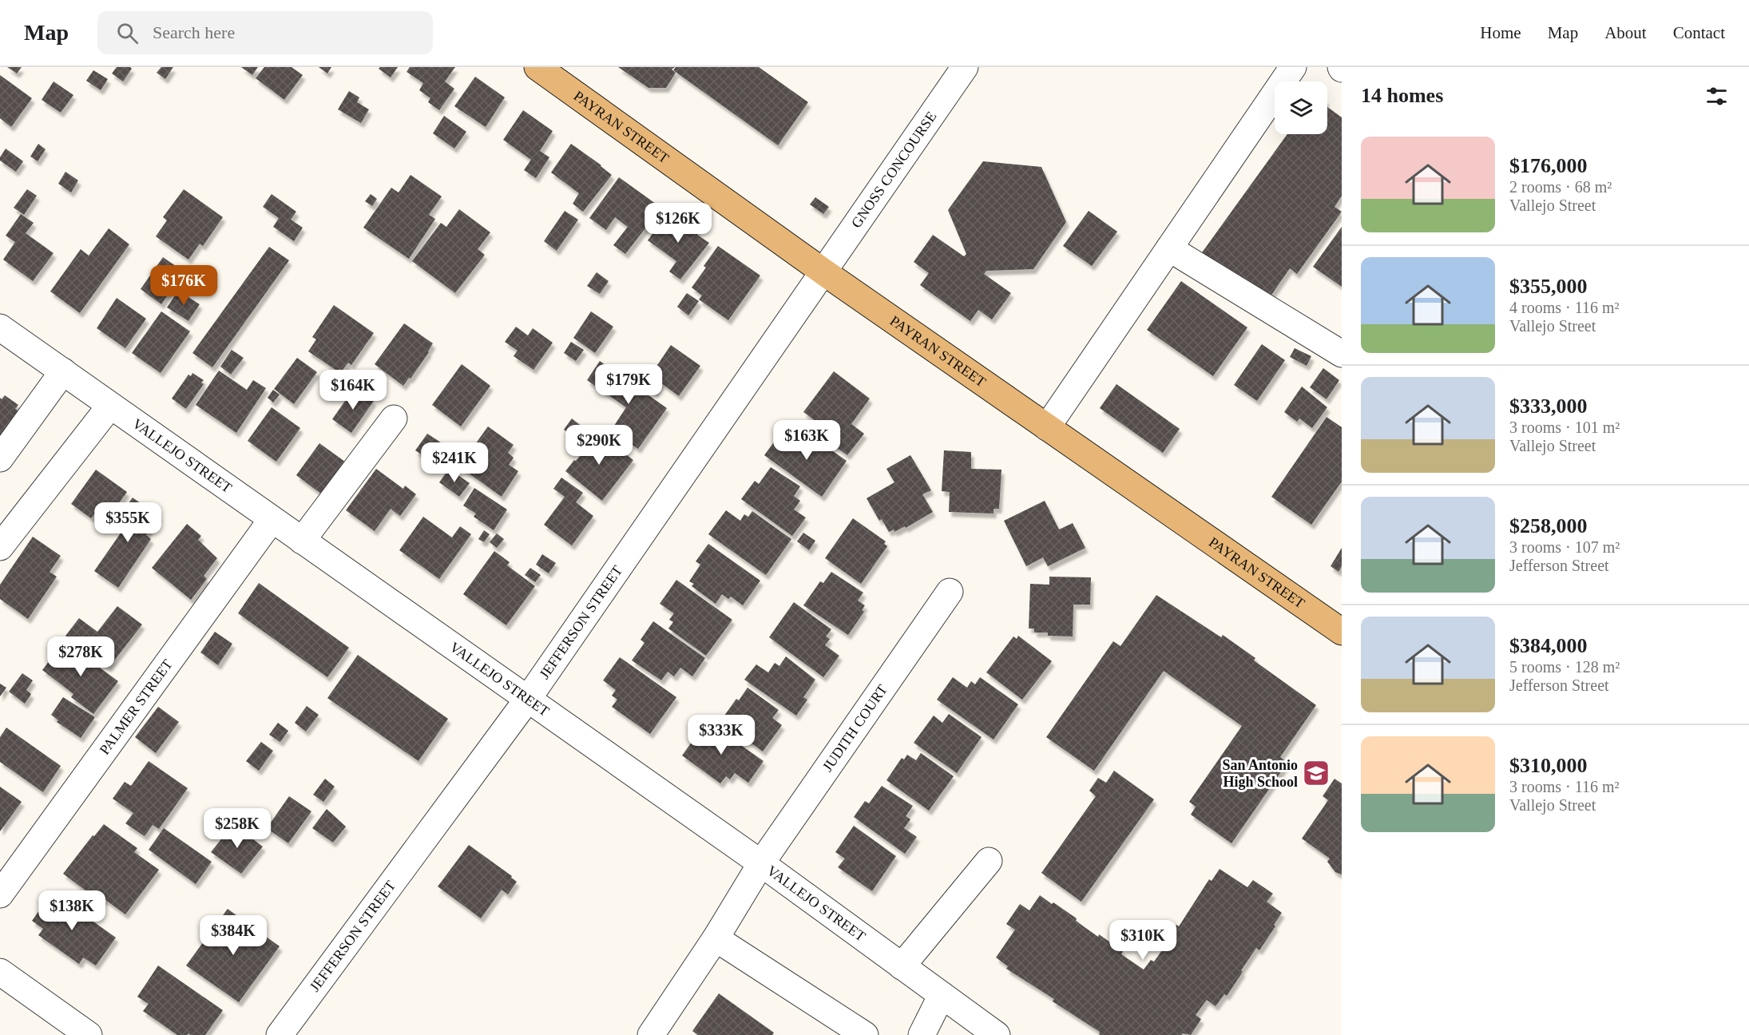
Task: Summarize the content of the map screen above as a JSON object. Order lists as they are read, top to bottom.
{
  "streets": {
    "main road": ["PAYRAN STREET"],
    "street": [
      "GNOSS CONCOURSE",
      "VALLEJO STREET",
      "JEFFERSON STREET",
      "PALMER STREET",
      "JUDITH COURT"
    ]
  },
  "crossings": [
    ["PAYRAN STREET", "GNOSS CONCOURSE"],
    ["PAYRAN STREET", "JEFFERSON STREET"],
    ["GNOSS CONCOURSE", "JEFFERSON STREET"],
    ["VALLEJO STREET", "JEFFERSON STREET"],
    ["VALLEJO STREET", "PALMER STREET"],
    ["VALLEJO STREET", "JUDITH COURT"]
  ],
  "places": {
    "school or university": ["San Antonio High School"]
  },
  "page": {
    "header": "Map",
    "search": "Search here",
    "nav": [
      "Home",
      "Map",
      "About",
      "Contact"
    ],
    "heading": "14 homes",
    "list": [
      {
        "name": "$176,000",
        "note": "2 rooms · 68 m² · Vallejo Street"
      },
      {
        "name": "$355,000",
        "note": "4 rooms · 116 m² · Vallejo Street"
      },
      {
        "name": "$333,000",
        "note": "3 rooms · 101 m² · Vallejo Street"
      },
      {
        "name": "$258,000",
        "note": "3 rooms · 107 m² · Jefferson Street"
      },
      {
        "name": "$384,000",
        "note": "5 rooms · 128 m² · Jefferson Street"
      },
      {
        "name": "$310,000",
        "note": "3 rooms · 116 m² · Vallejo Street"
      }
    ],
    "price": [
      "$126K",
      "$176K",
      "$179K",
      "$164K",
      "$163K",
      "$290K",
      "$241K",
      "$355K",
      "$278K",
      "$333K",
      "$258K",
      "$138K",
      "$384K",
      "$310K"
    ]
  }
}
